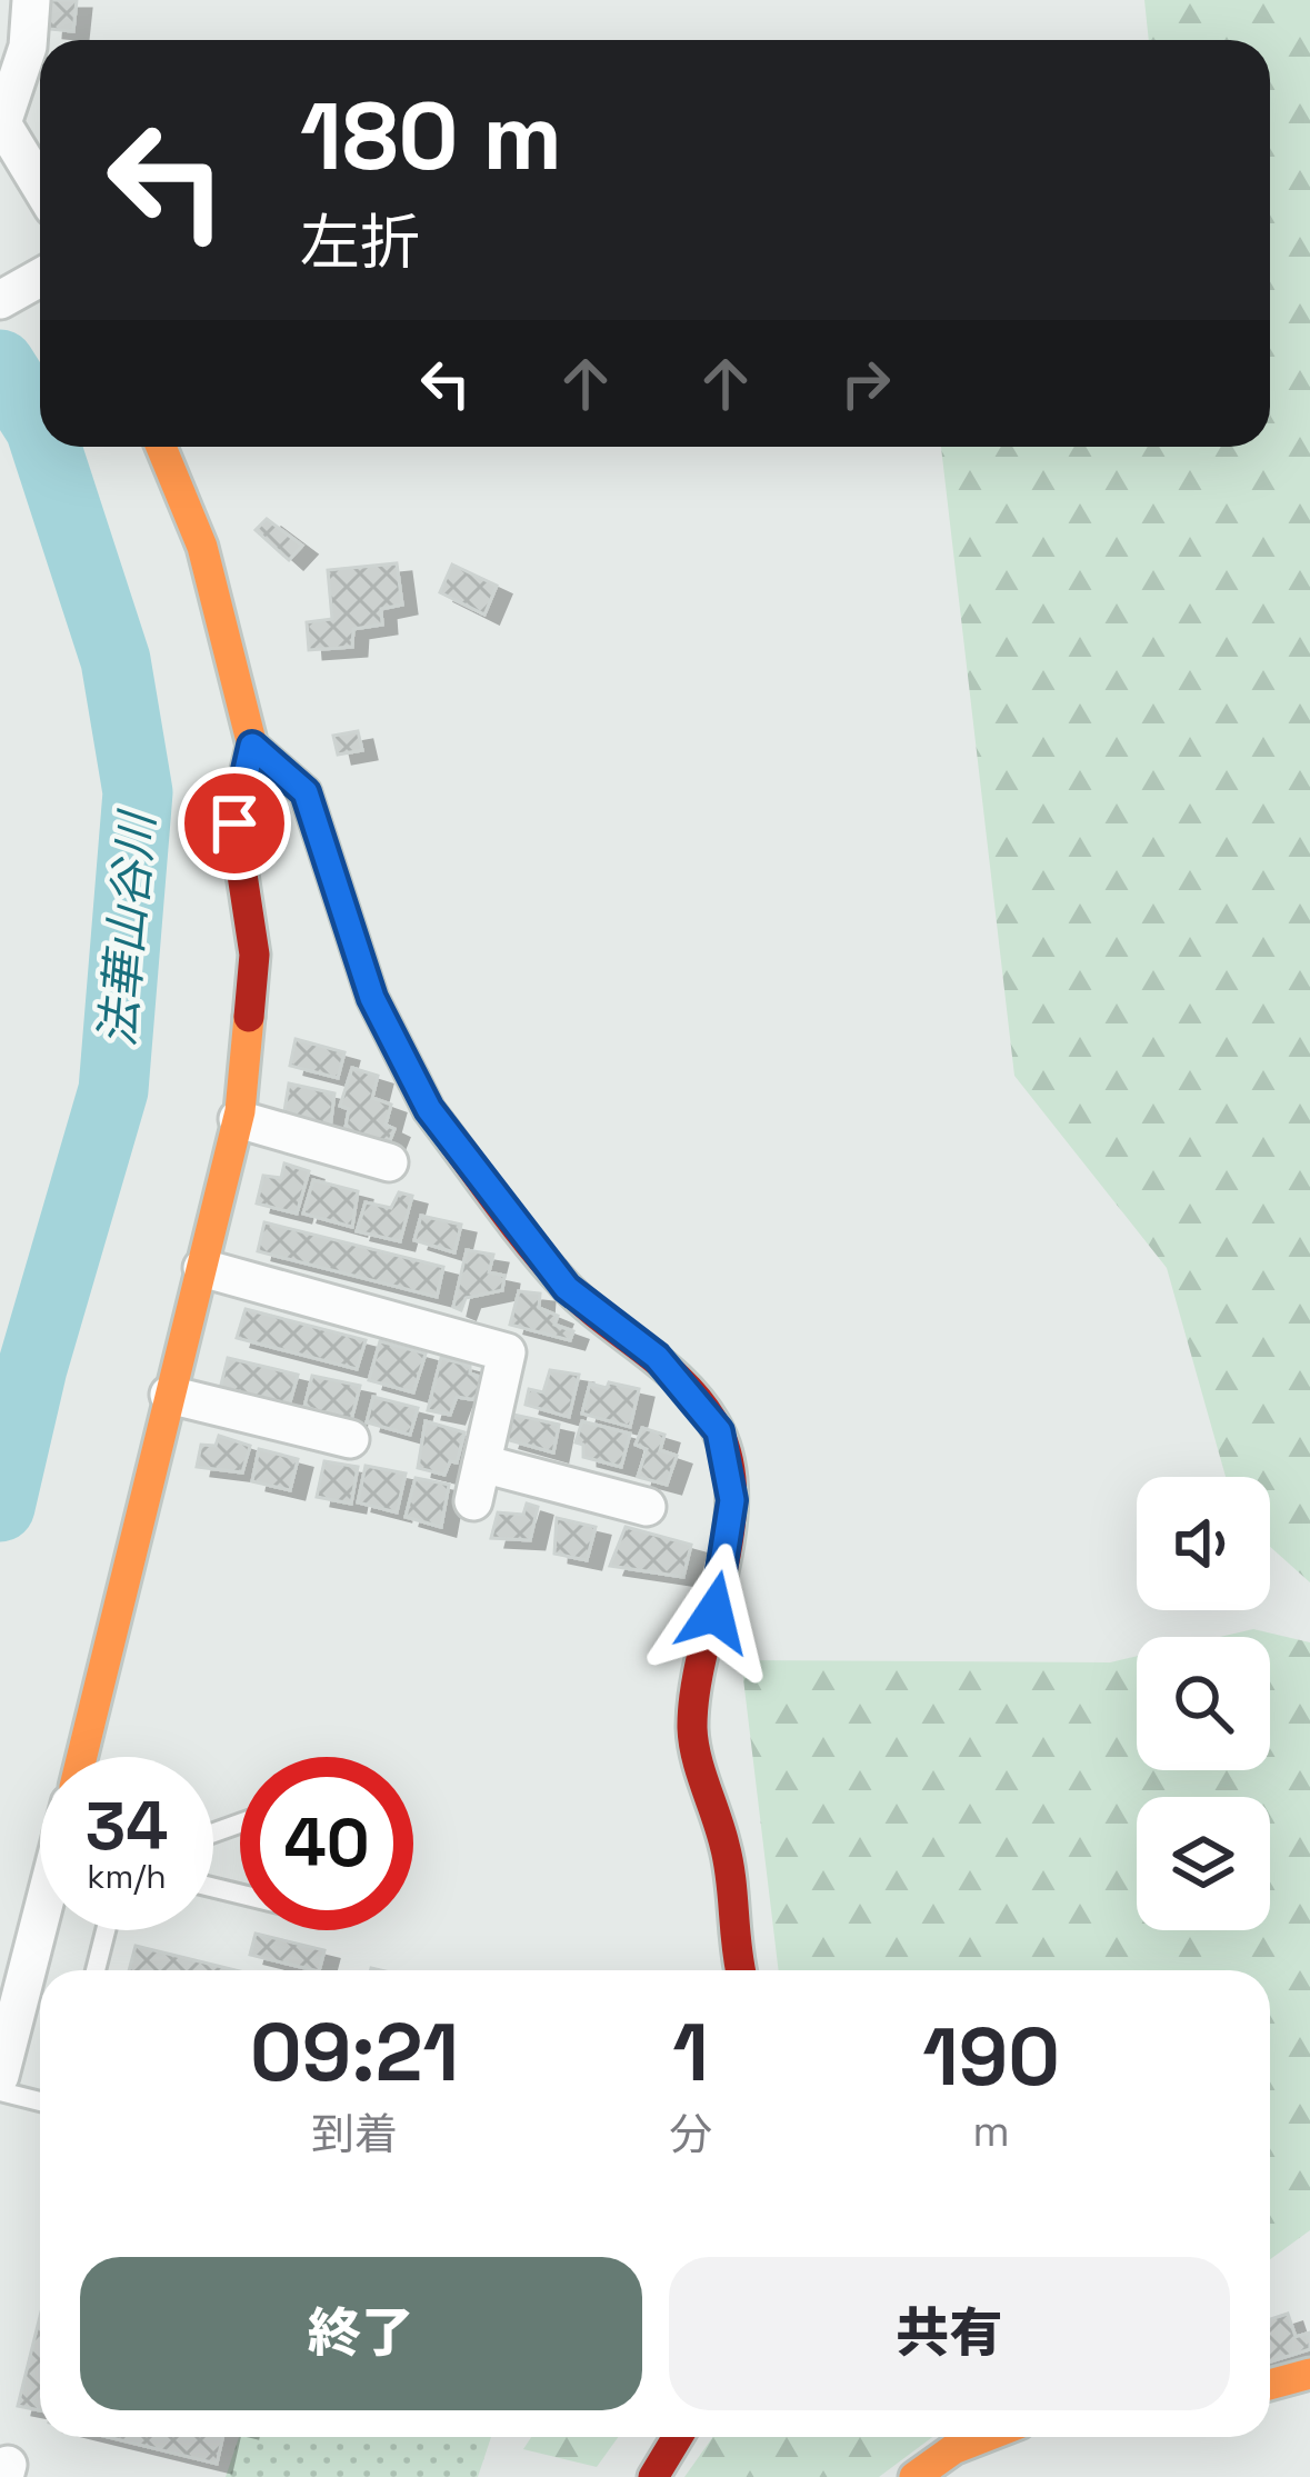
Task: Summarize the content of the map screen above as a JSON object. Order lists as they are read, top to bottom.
{
  "water": ["法華山谷川"],
  "page": {
    "turn": ["180 m", "左折"],
    "speed": "34 km/h",
    "limit": "40",
    "eta": [
      "09:21",
      "到着",
      "1",
      "分",
      "190",
      "m"
    ],
    "buttons": ["終了", "共有"]
  }
}
